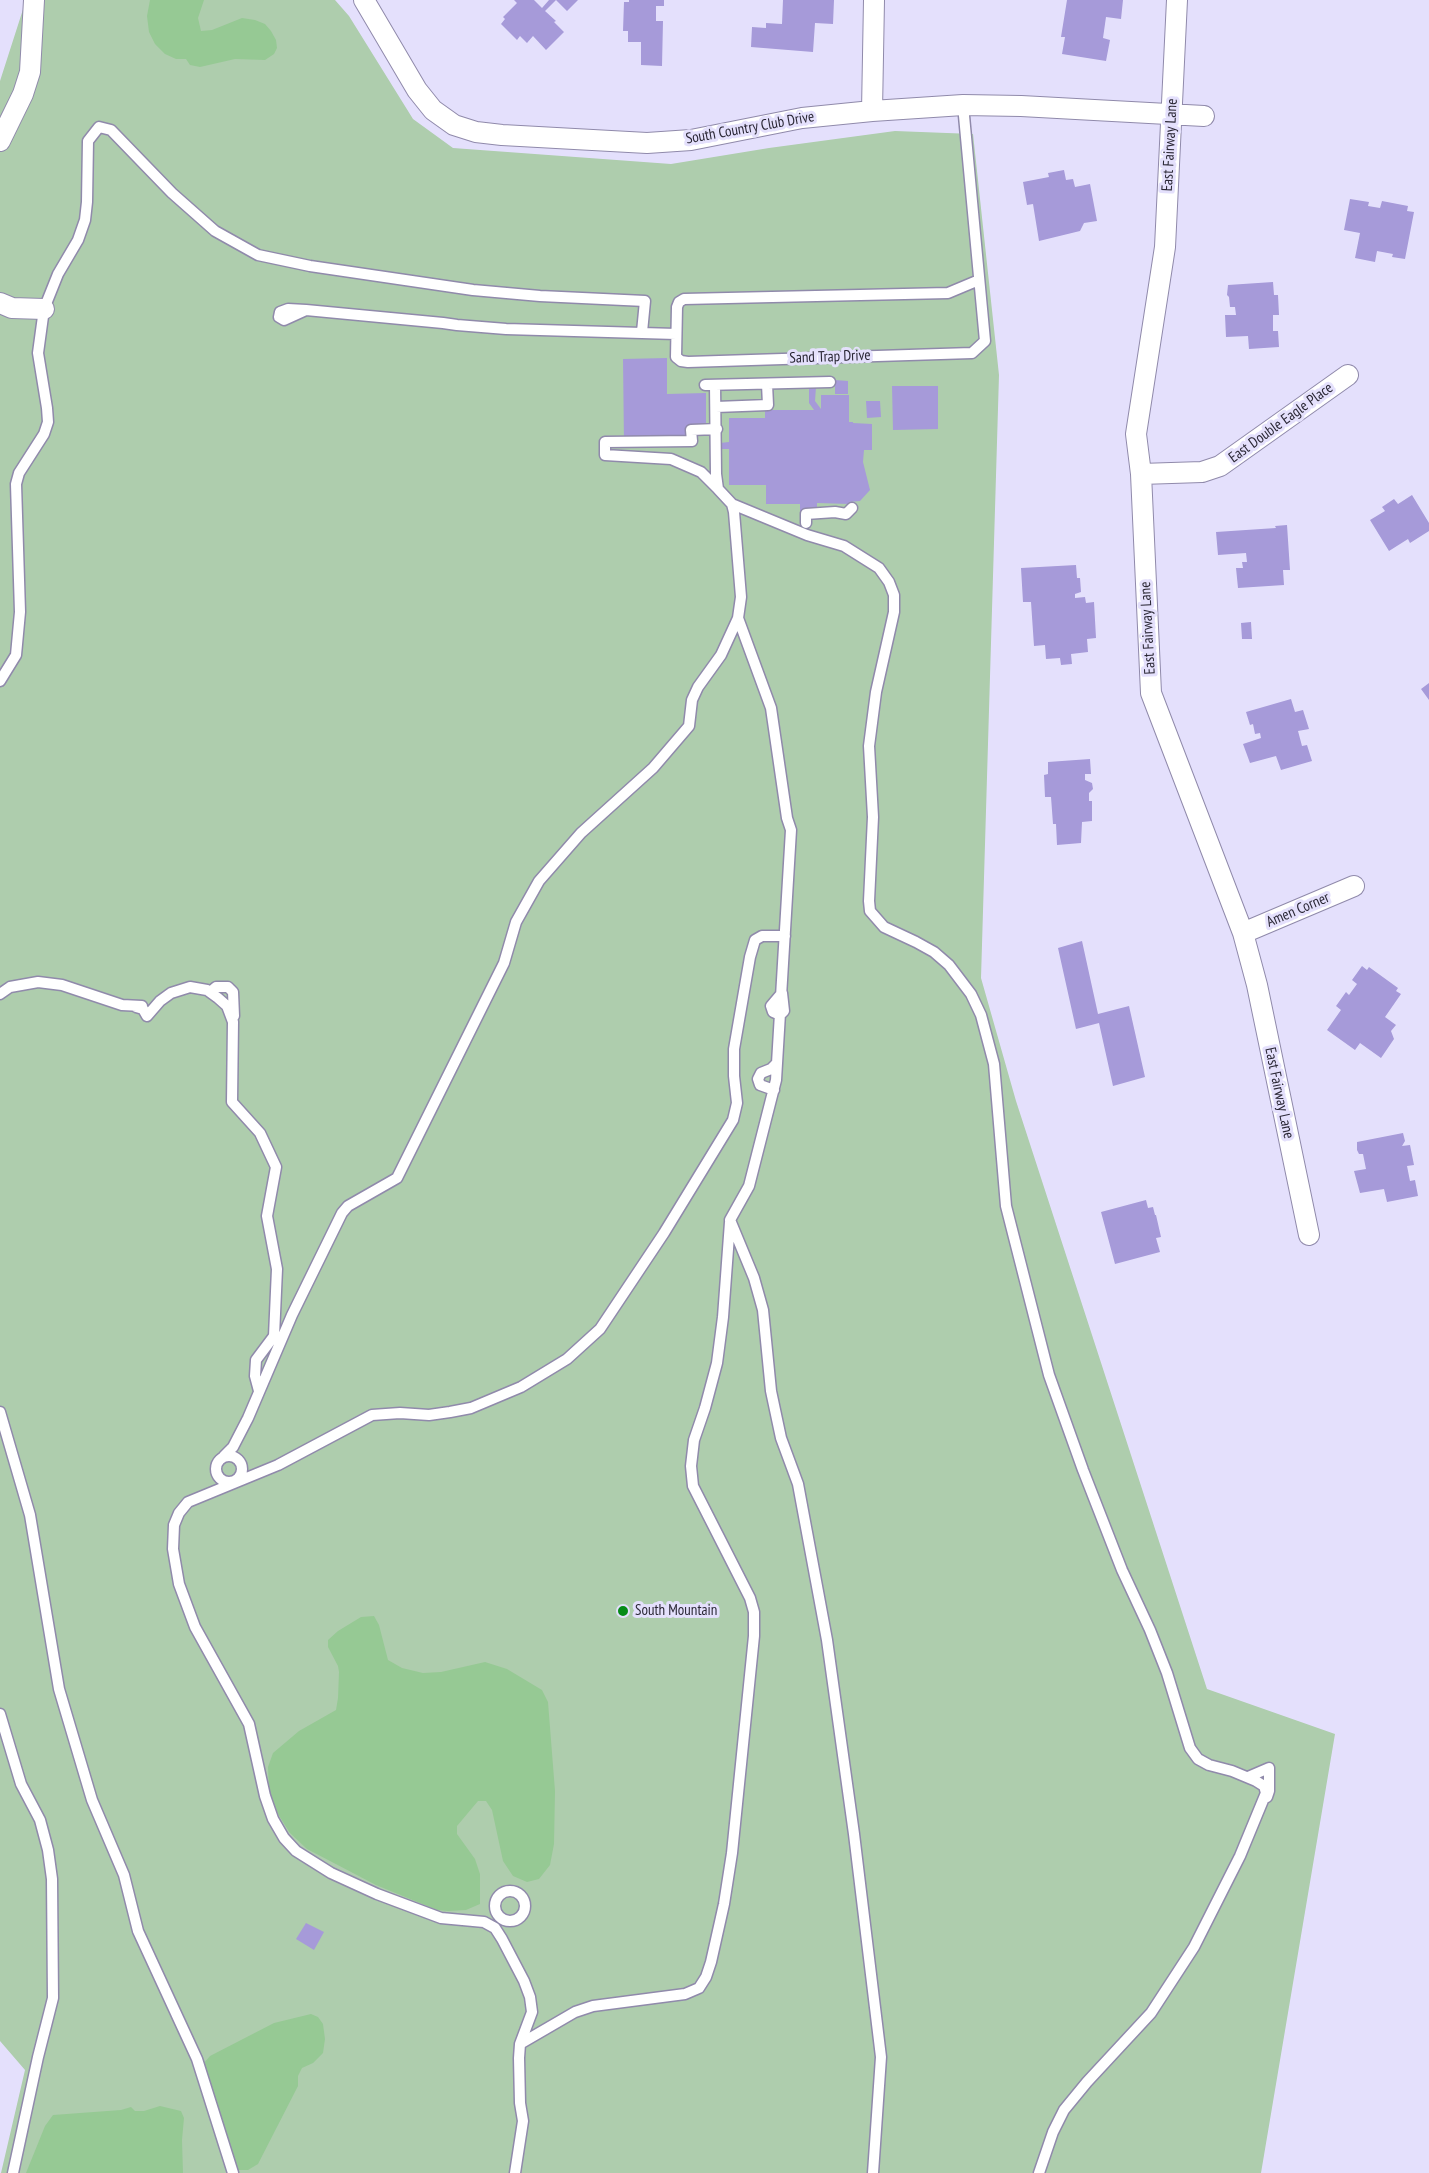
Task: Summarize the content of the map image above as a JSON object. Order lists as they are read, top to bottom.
{
  "streets": {
    "street": [
      "South Country Club Drive",
      "East Fairway Lane",
      "East Double Eagle Place",
      "Amen Corner"
    ],
    "lane": ["Sand Trap Drive"]
  },
  "crossings": [
    ["South Country Club Drive", "East Fairway Lane"],
    ["South Country Club Drive", "Sand Trap Drive"],
    ["East Fairway Lane", "East Double Eagle Place"],
    ["East Fairway Lane", "Amen Corner"]
  ],
  "places": ["South Mountain"]
}
